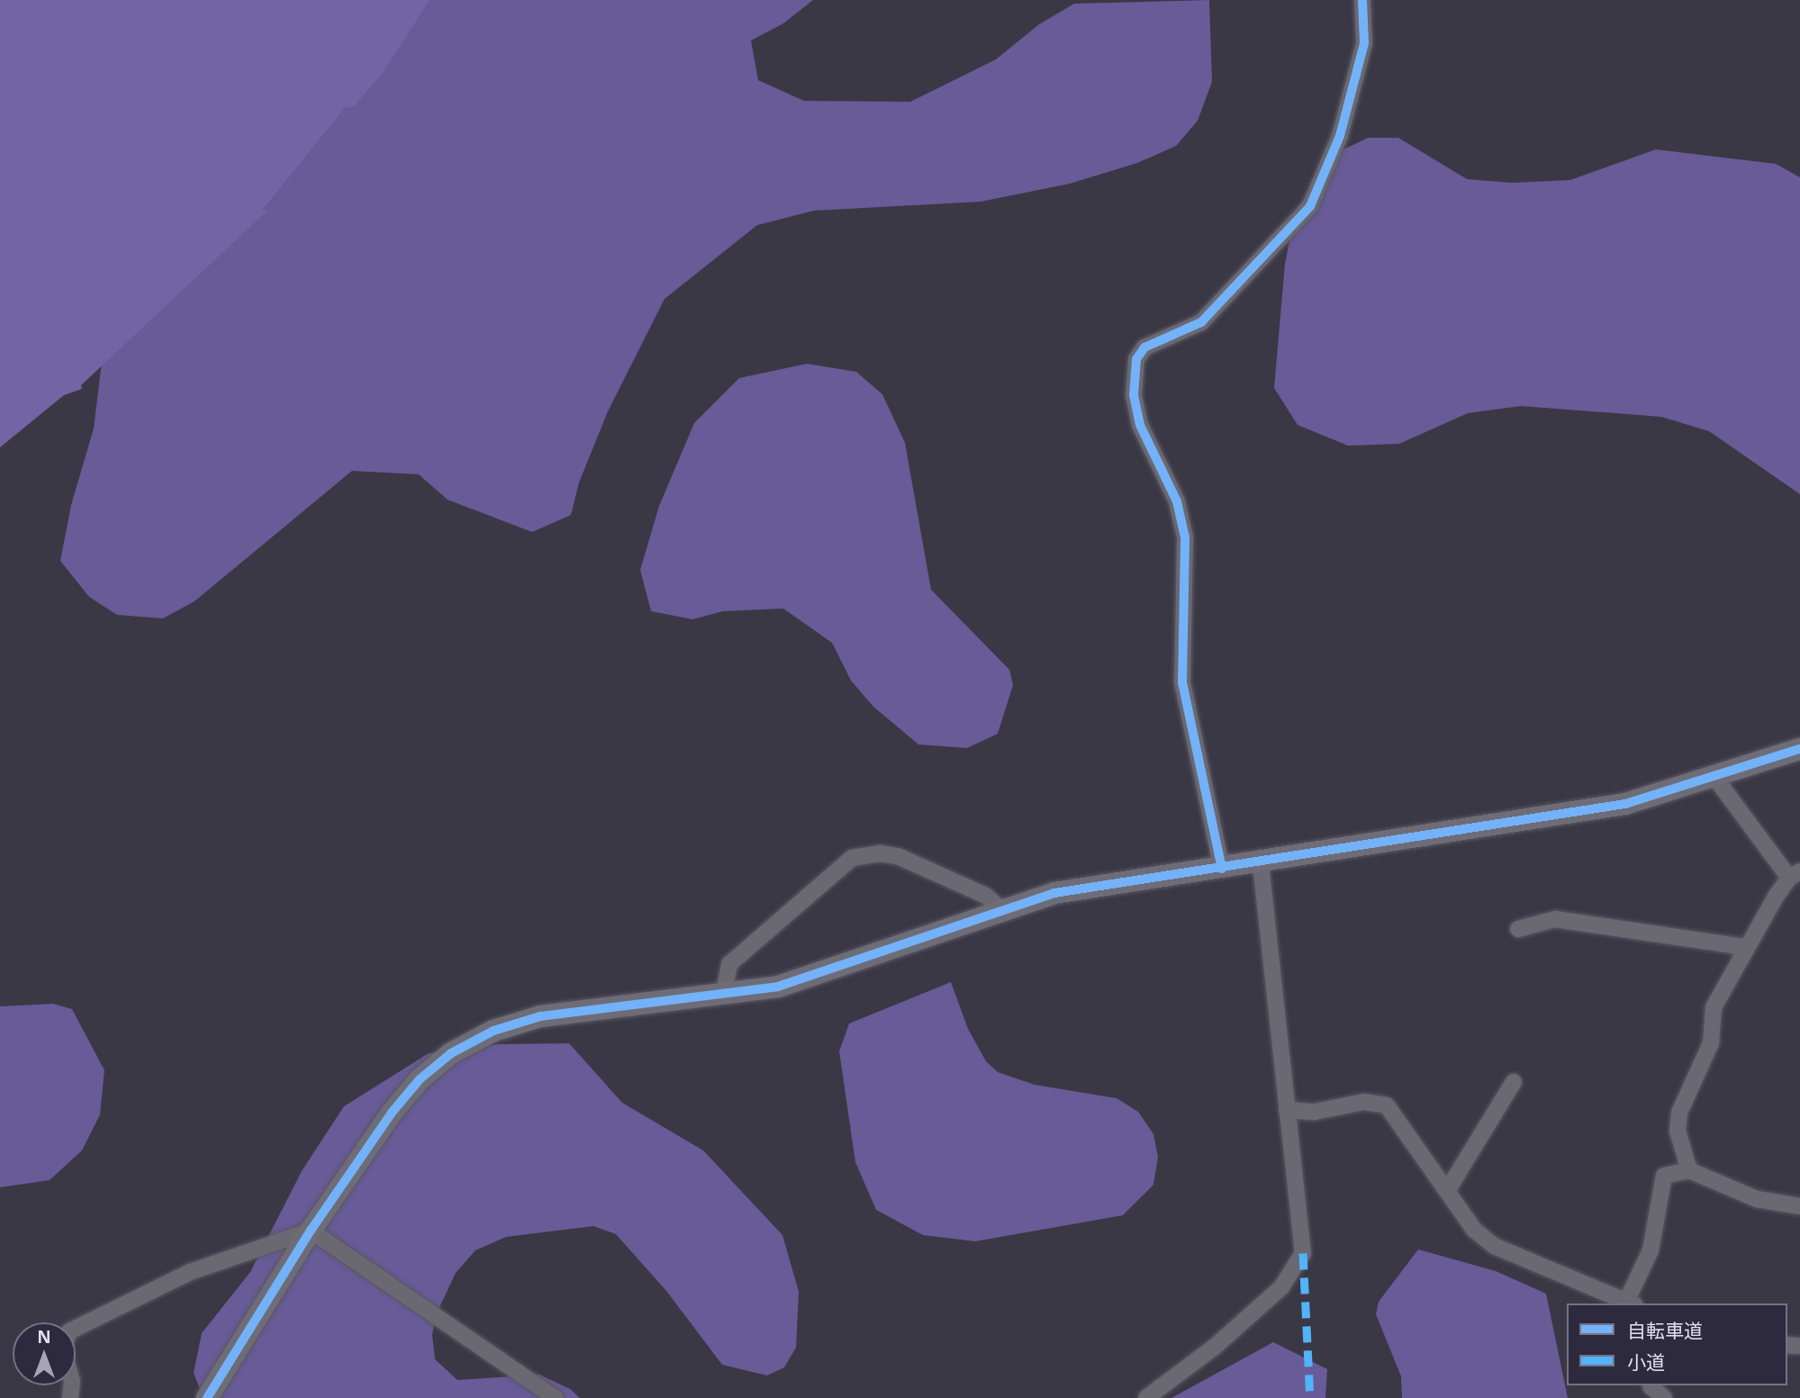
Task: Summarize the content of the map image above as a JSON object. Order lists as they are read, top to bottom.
{
  "legend": ["自転車道", "小道"],
  "north": "top"
}
